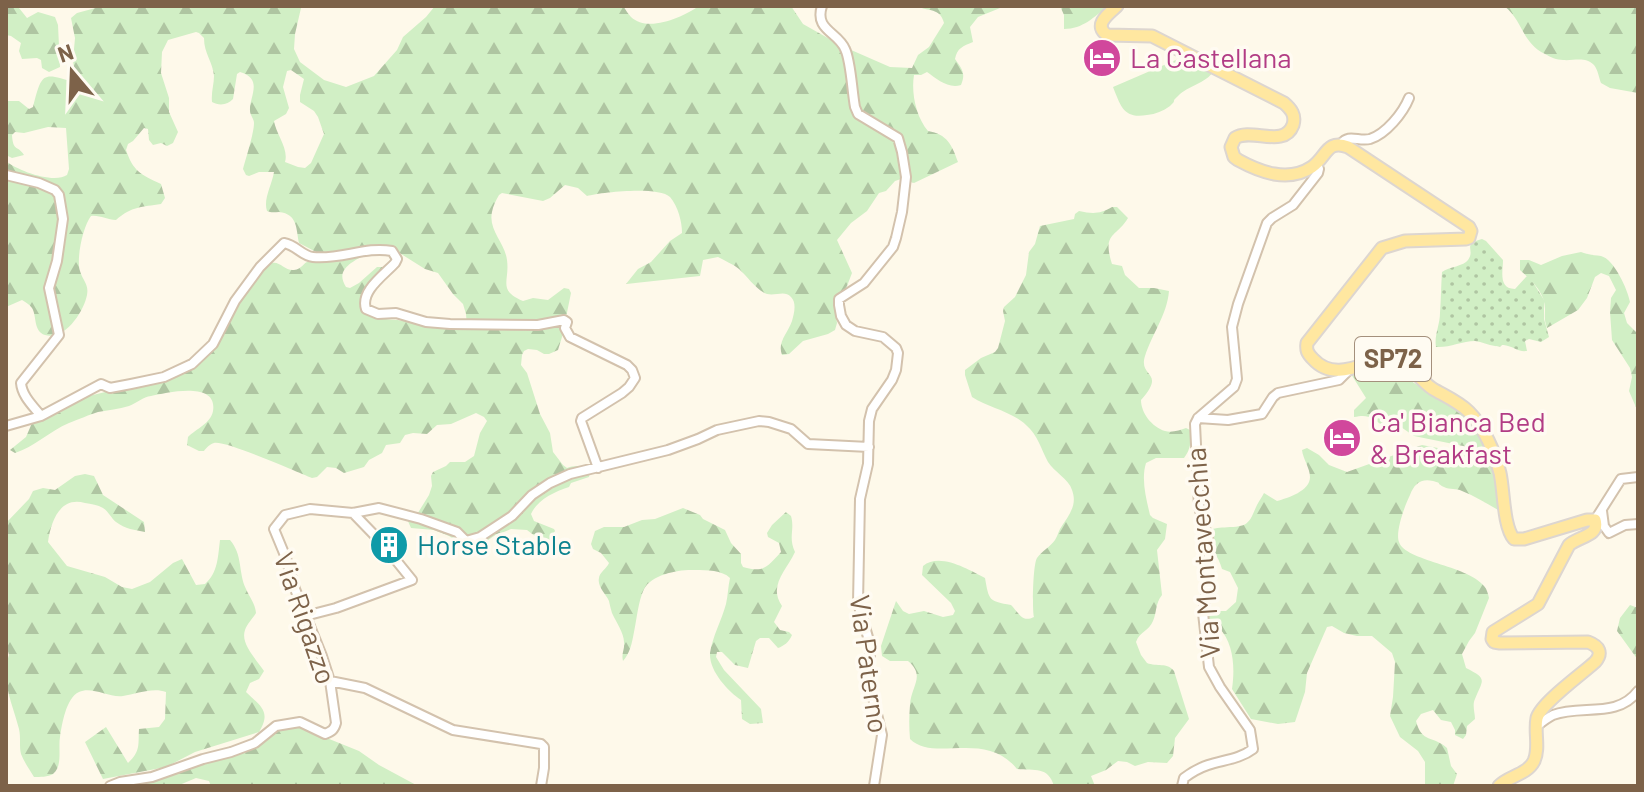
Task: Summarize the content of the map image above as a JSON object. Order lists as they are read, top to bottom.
{
  "streets": {
    "main road": ["SP72"],
    "street": ["Via Montavecchia", "Via Rigazzo", "Via Paterno"]
  },
  "crossings": [
    ["Via Rigazzo", "Via Paterno"]
  ],
  "places": {
    "hotel": ["La Castellana", "Ca' Bianca Bed & Breakfast"],
    "building": ["Horse Stable"]
  },
  "north": "top"
}
